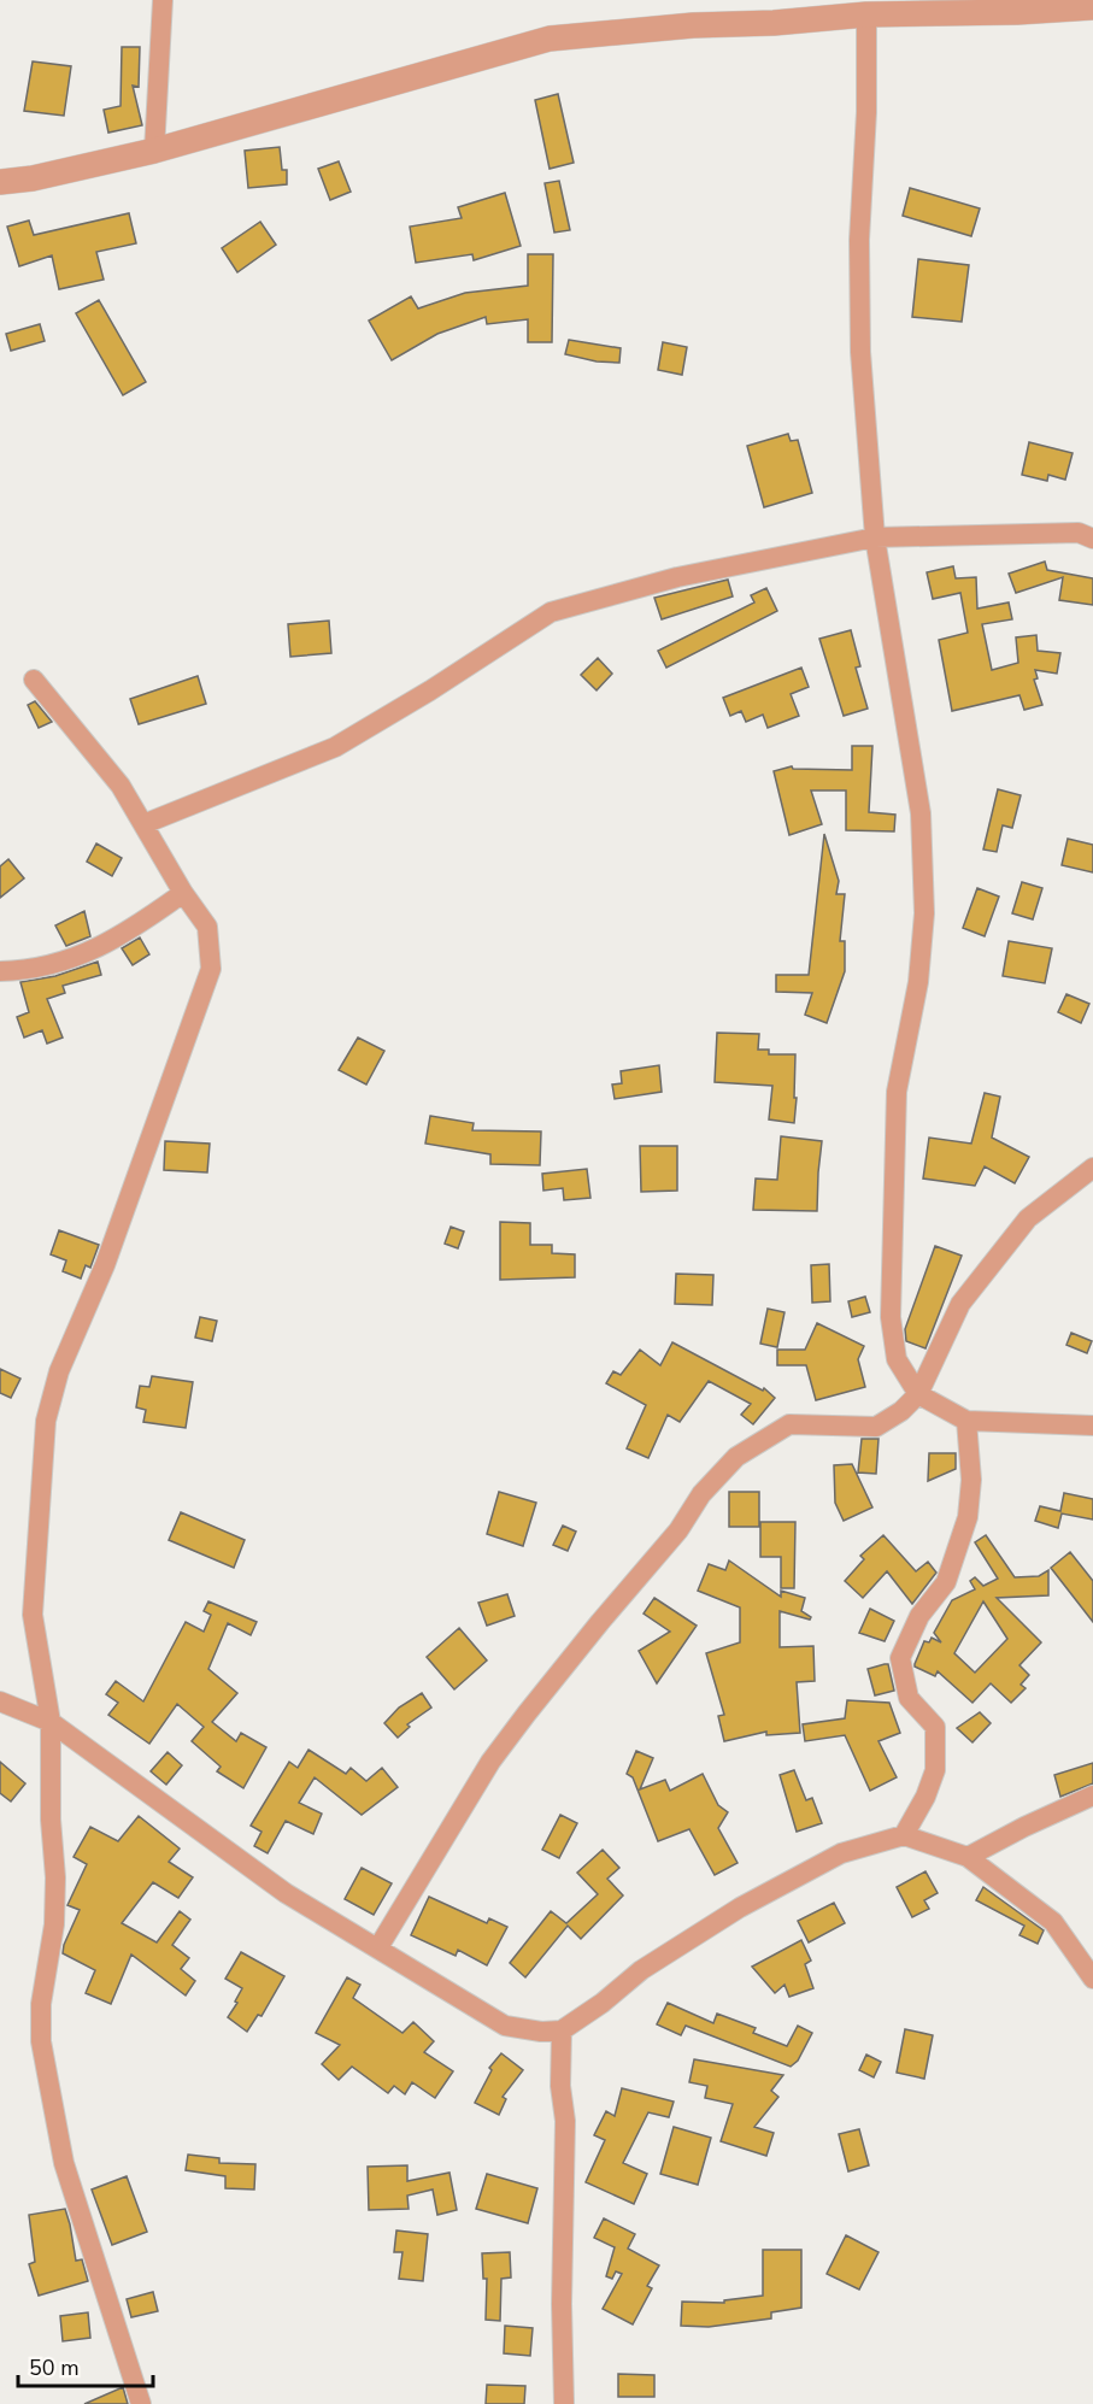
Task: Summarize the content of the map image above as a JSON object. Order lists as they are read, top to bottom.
{
  "scale_bar": "50 m"
}
